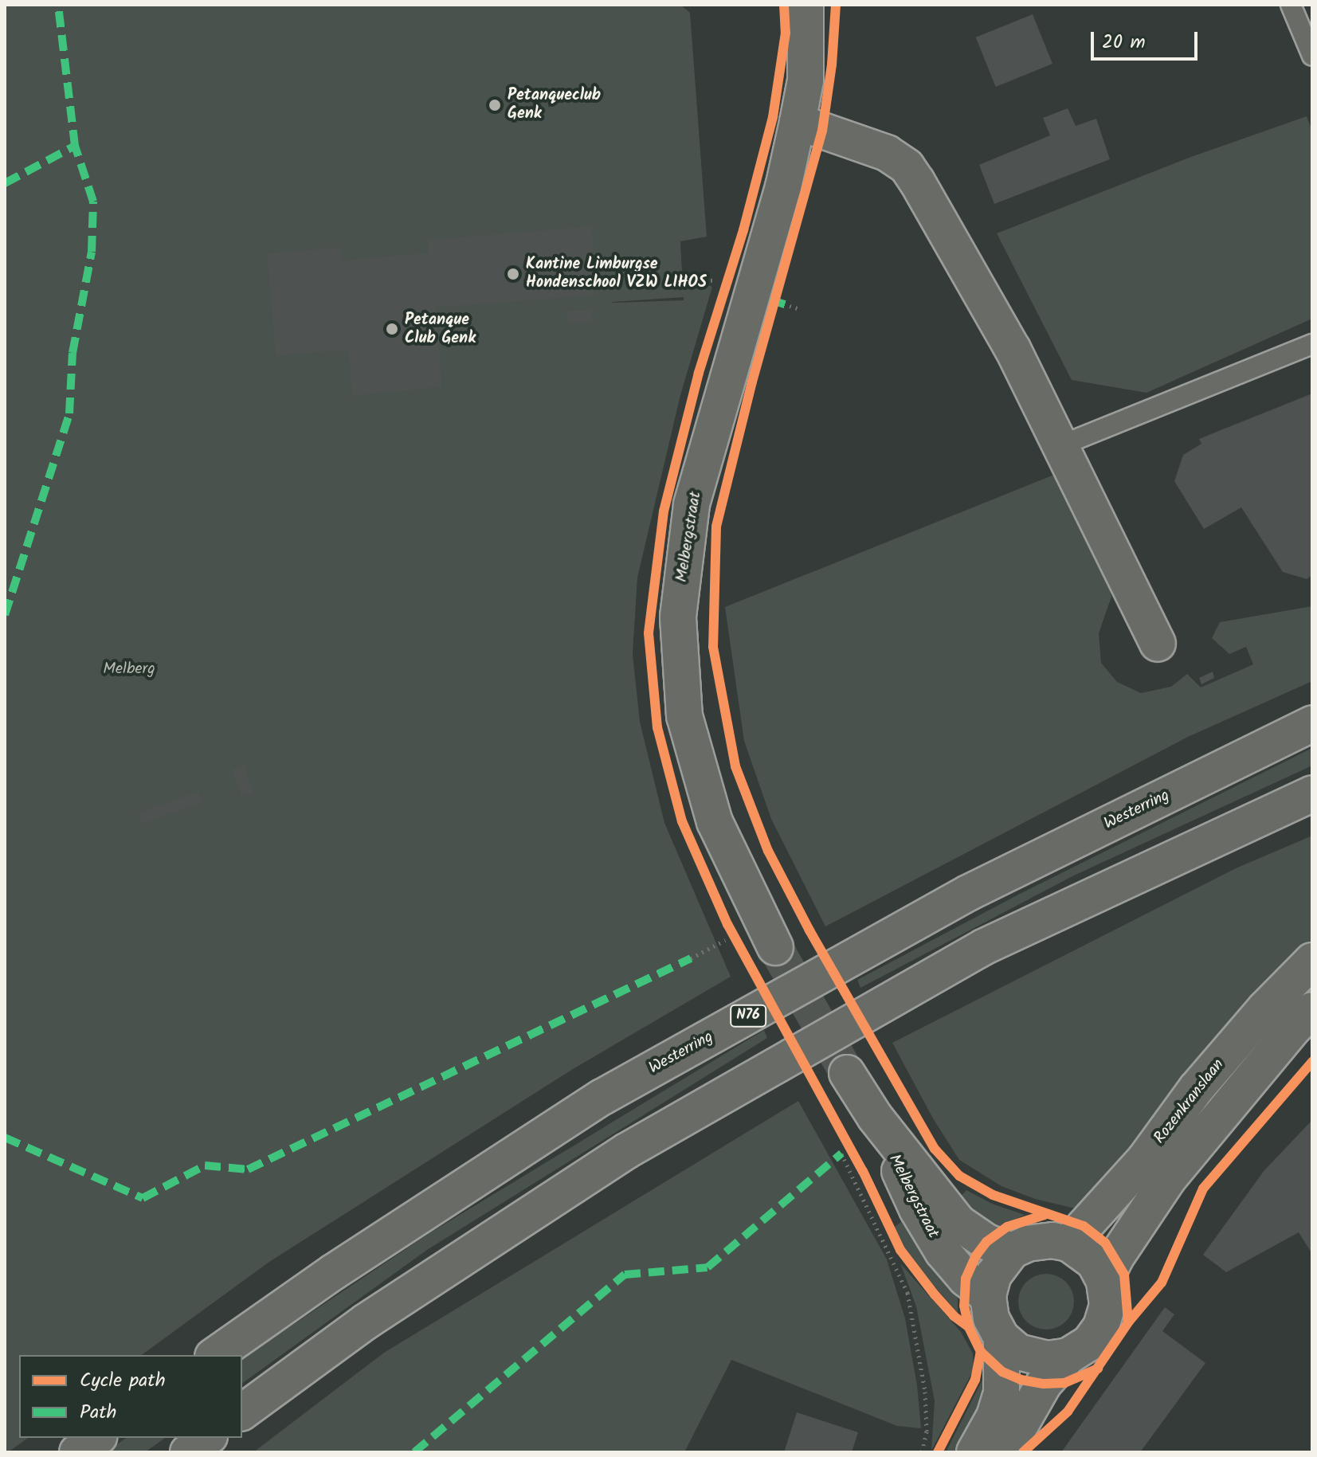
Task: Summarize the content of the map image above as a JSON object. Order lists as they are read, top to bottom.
{
  "streets": {
    "main road": [
      "Melbergstraat",
      "Westerring",
      "N76",
      "Rozenkranslaan"
    ]
  },
  "crossings": [
    ["Melbergstraat", "Rozenkranslaan"]
  ],
  "parks": ["Melberg"],
  "places": ["Petanqueclub Genk", "Kantine Limburgse Hondenschool VZW LIHOS", "Petanque Club Genk"],
  "legend": ["Cycle path", "Path"],
  "scale_bar": "20 m"
}
